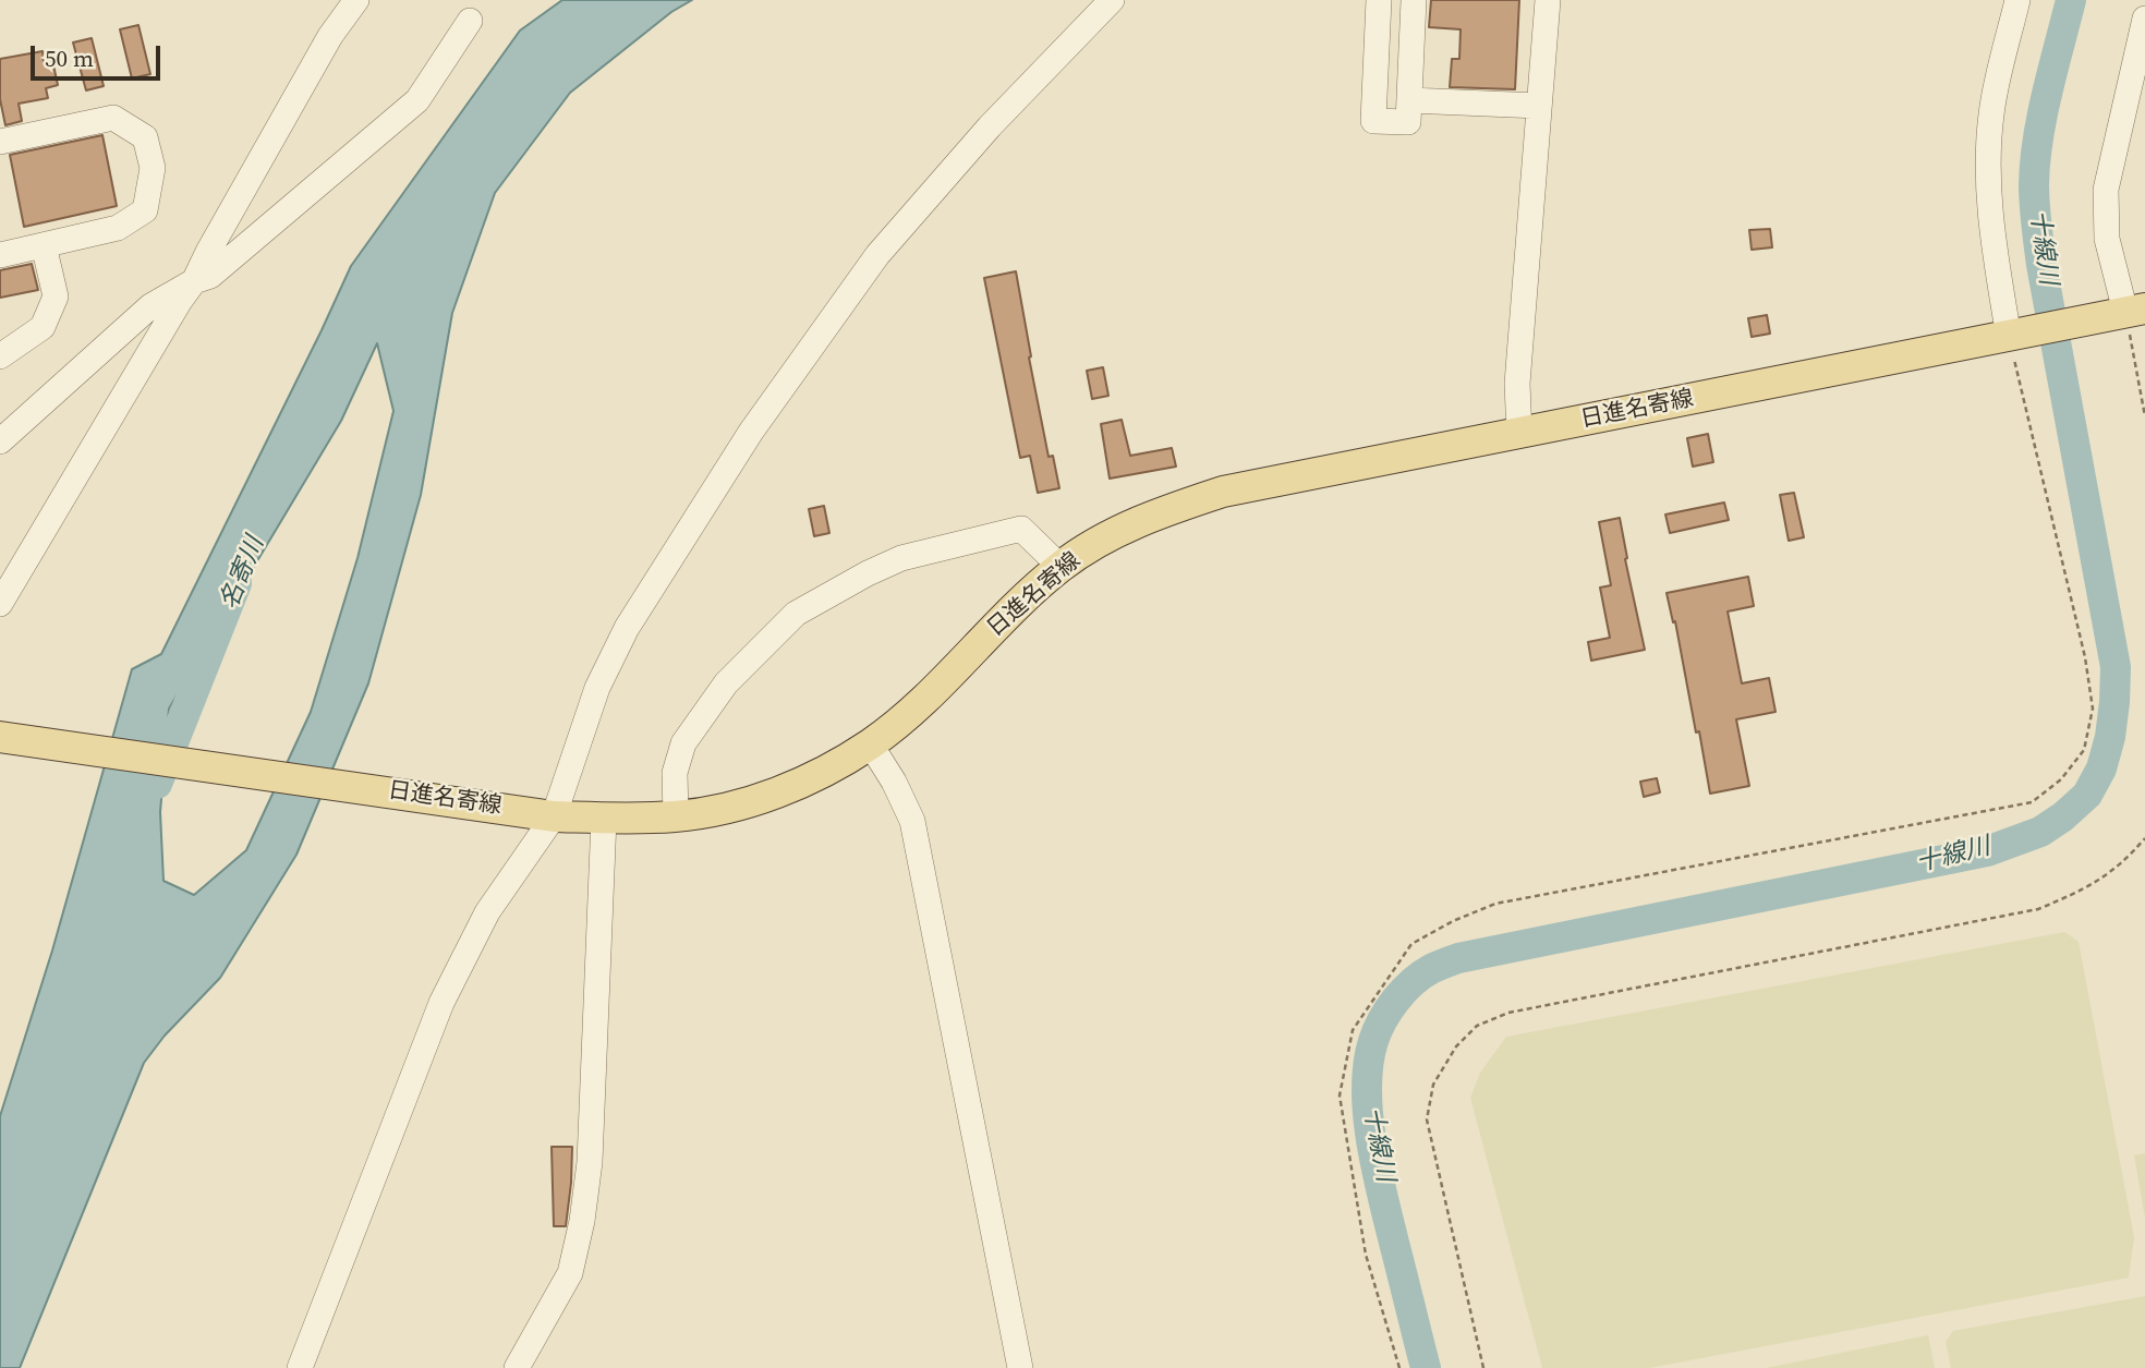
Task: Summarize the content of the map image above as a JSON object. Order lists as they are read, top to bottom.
{
  "streets": {
    "main road": ["日進名寄線"]
  },
  "water": ["十線川", "名寄川"],
  "scale_bar": "50 m"
}
